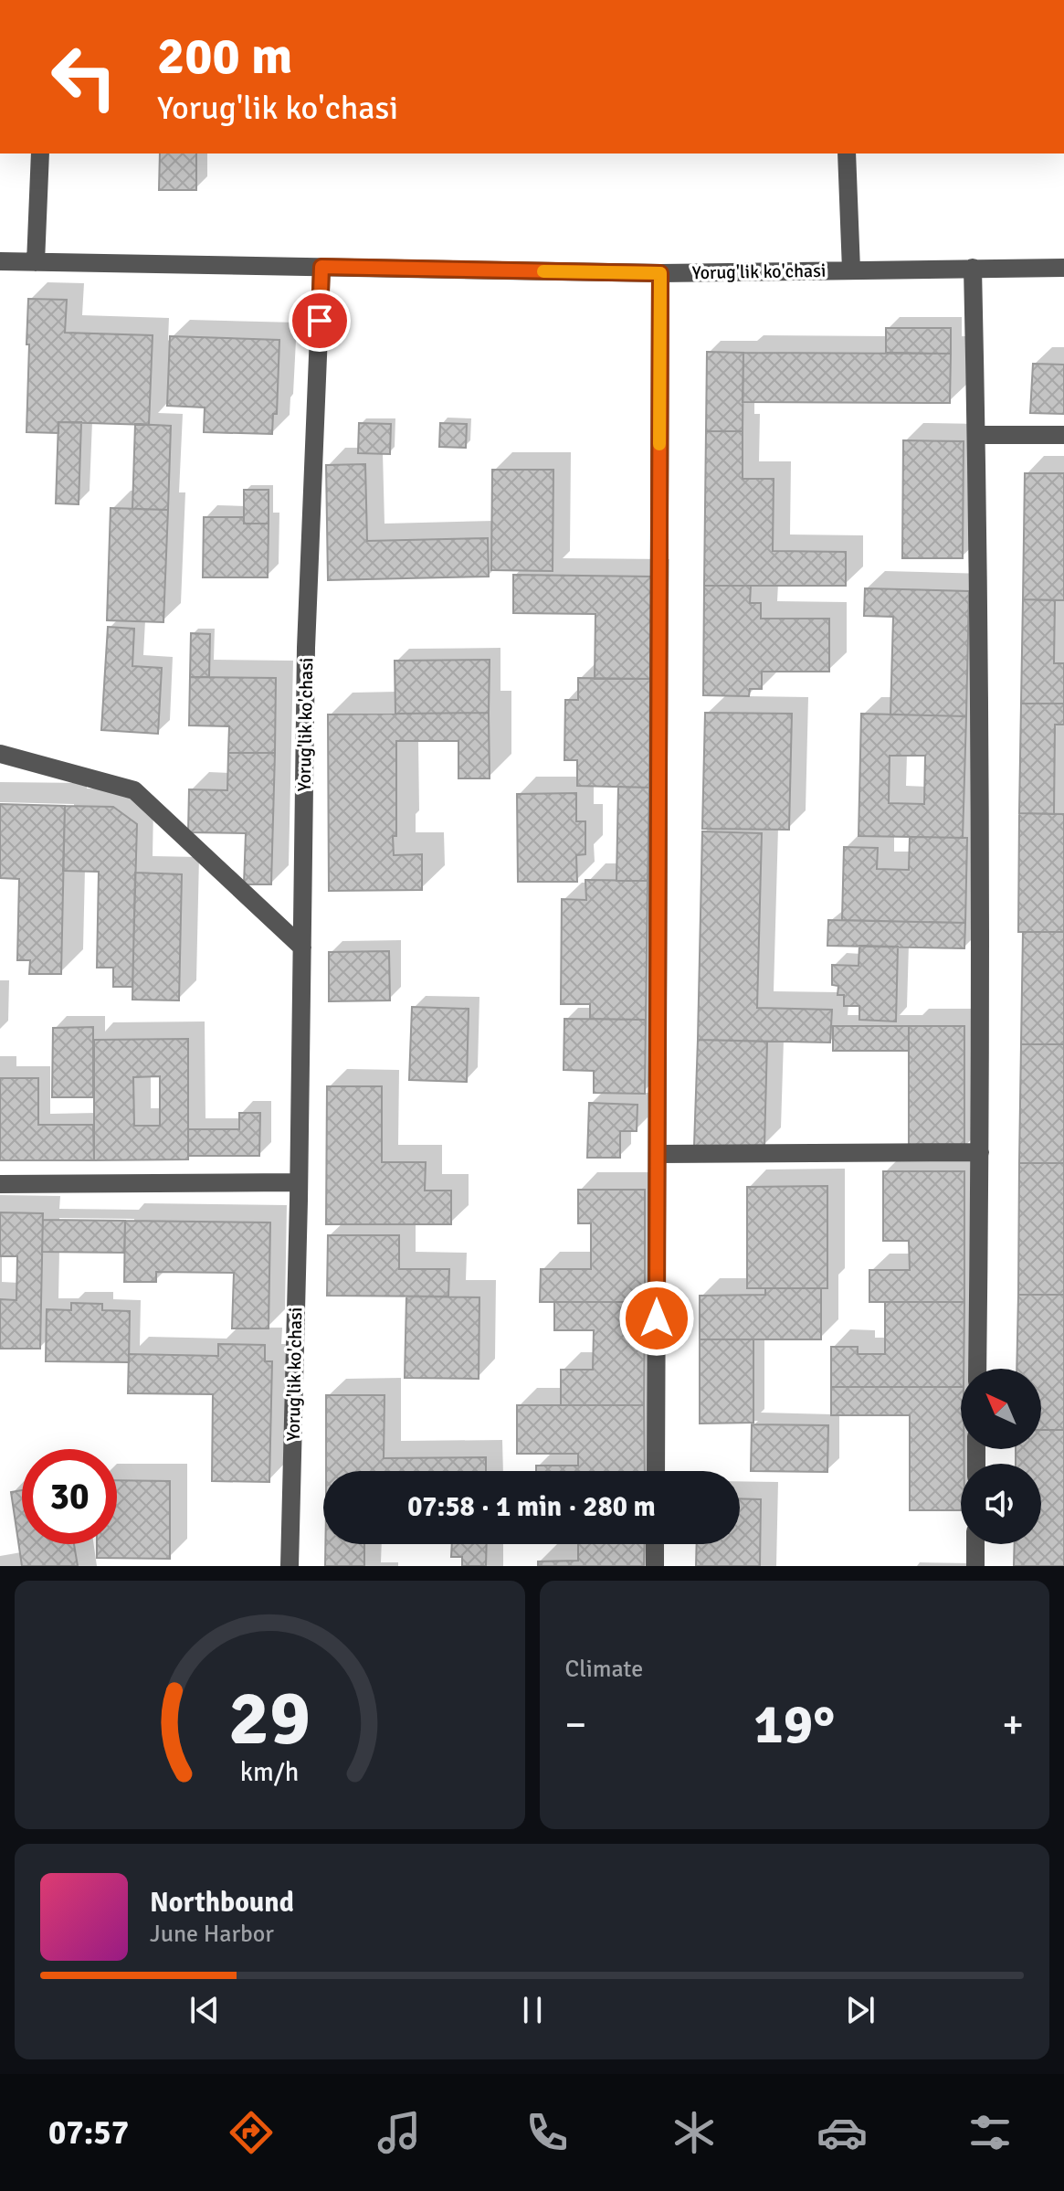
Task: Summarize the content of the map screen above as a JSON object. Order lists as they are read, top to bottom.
{
  "streets": {
    "street": ["Yorug'lik ko'chasi"]
  },
  "north": "top left",
  "page": {
    "turn": ["200 m", "Yorug'lik ko'chasi"],
    "limit": "30",
    "trip": "07:58 · 1 min · 280 m",
    "tile": "Climate",
    "heat": ["−", "19°", "+"],
    "song": ["Northbound", "June Harbor"],
    "tabs": "07:57",
    "gauge": ["29", "km/h"]
  }
}
